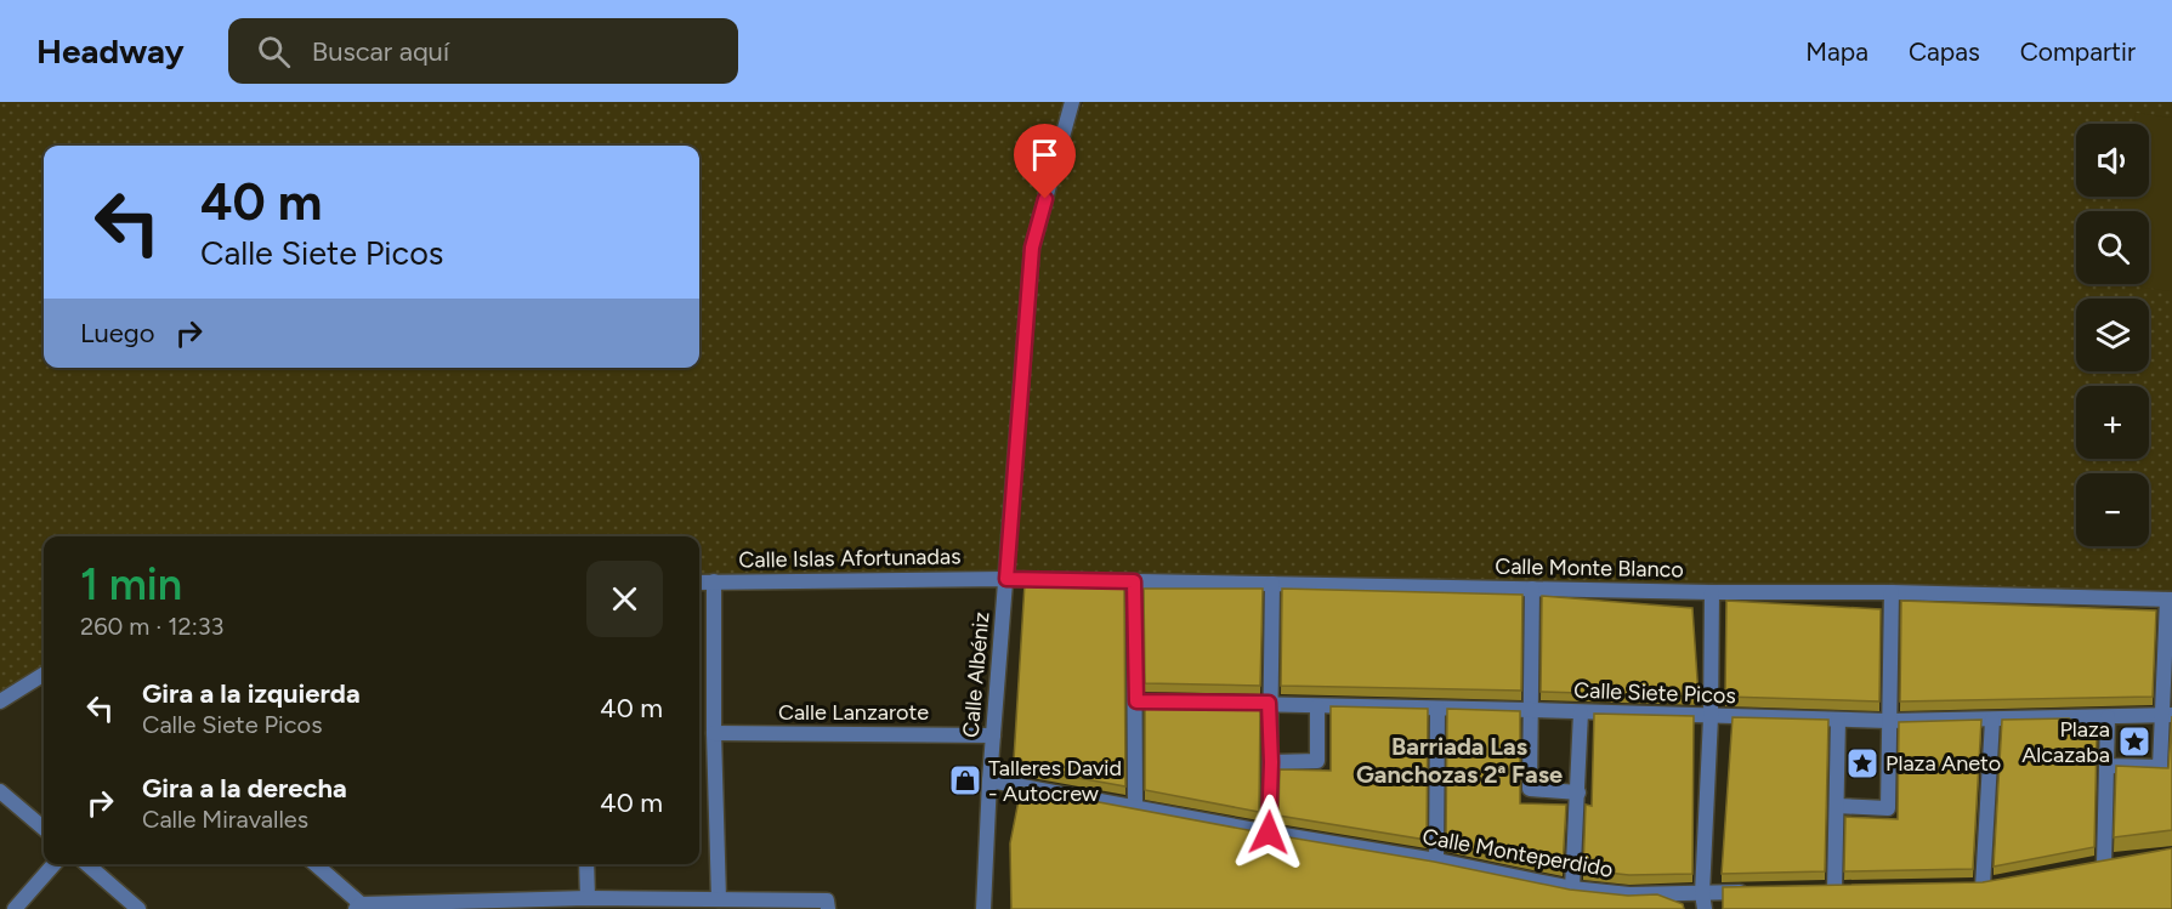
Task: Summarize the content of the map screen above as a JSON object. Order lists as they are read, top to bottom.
{
  "streets": {
    "street": [
      "Calle Islas Afortunadas",
      "Calle Monte Blanco",
      "Calle Albéniz",
      "Calle Siete Picos",
      "Calle Lanzarote",
      "Calle Monteperdido"
    ]
  },
  "crossings": [
    ["Calle Islas Afortunadas", "Calle Monte Blanco"],
    ["Calle Islas Afortunadas", "Calle Albéniz"],
    ["Calle Monte Blanco", "Calle Albéniz"],
    ["Calle Albéniz", "Calle Lanzarote"],
    ["Calle Albéniz", "Calle Monteperdido"]
  ],
  "districts": ["Barriada Las Ganchozas 2ª Fase"],
  "places": {
    "place": ["Plaza Alcazaba", "Plaza Aneto"],
    "shop": ["Talleres David - Autocrew"]
  },
  "page": {
    "header": "Headway",
    "search": "Buscar aquí",
    "nav": ["Mapa", "Capas", "Compartir"],
    "map_buttons": ["+", "−"],
    "turn": ["40 m", "Calle Siete Picos"],
    "then": "Luego",
    "heading": ["1 min", "260 m · 12:33"],
    "list": [
      {
        "name": "Gira a la izquierda",
        "note": "Calle Siete Picos",
        "value": "40 m"
      },
      {
        "name": "Gira a la derecha",
        "note": "Calle Miravalles",
        "value": "40 m"
      }
    ]
  }
}
